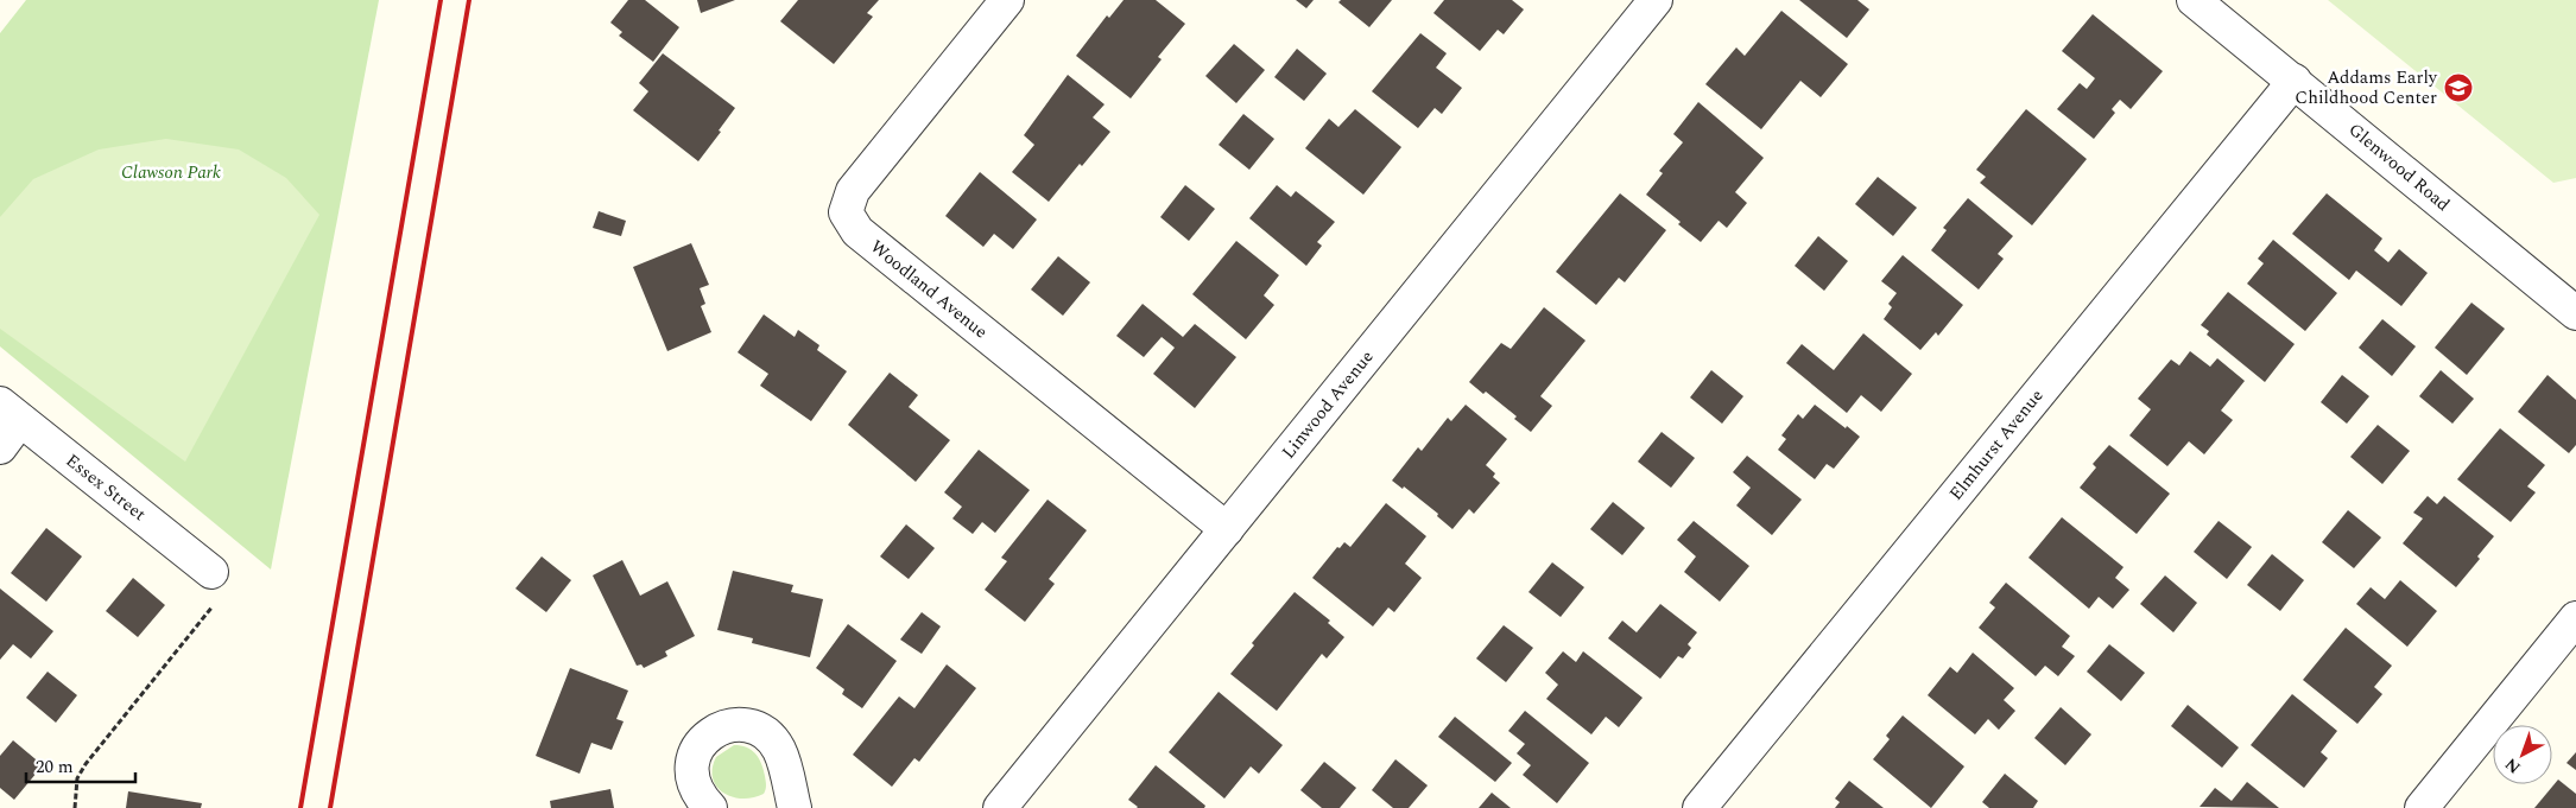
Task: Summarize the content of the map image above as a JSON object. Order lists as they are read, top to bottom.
{
  "streets": {
    "street": [
      "Glenwood Road",
      "Woodland Avenue",
      "Linwood Avenue",
      "Elmhurst Avenue",
      "Essex Street"
    ]
  },
  "crossings": [
    ["Glenwood Road", "Elmhurst Avenue"],
    ["Woodland Avenue", "Linwood Avenue"]
  ],
  "parks": ["Clawson Park"],
  "places": {
    "school or university": ["Addams Early Childhood Center"]
  },
  "scale_bar": "20 m",
  "north": "bottom left"
}
